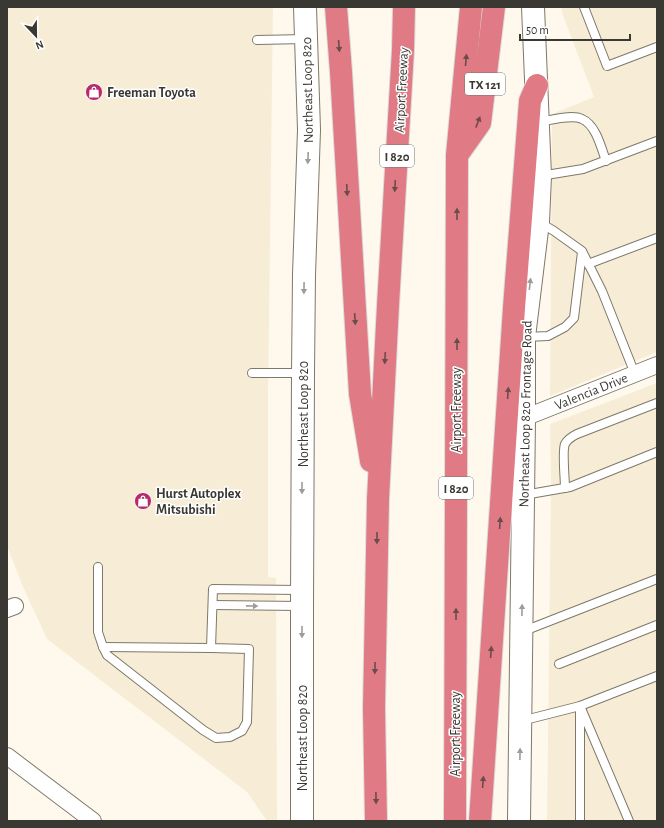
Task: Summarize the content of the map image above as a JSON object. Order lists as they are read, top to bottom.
{
  "streets": {
    "highway": ["TX 121", "Airport Freeway", "I 820"],
    "main road": ["Northeast Loop 820", "Northeast Loop 820 Frontage Road"],
    "street": ["Valencia Drive"]
  },
  "crossings": [
    ["TX 121", "Airport Freeway"],
    ["TX 121", "I 820"],
    ["Airport Freeway", "I 820"],
    ["Valencia Drive", "Northeast Loop 820 Frontage Road"]
  ],
  "one_way": ["Northeast Loop 820", "Northeast Loop 820 Frontage Road"],
  "places": {
    "shop": ["Freeman Toyota", "Hurst Autoplex Mitsubishi"]
  },
  "scale_bar": "50 m",
  "north": "bottom"
}
